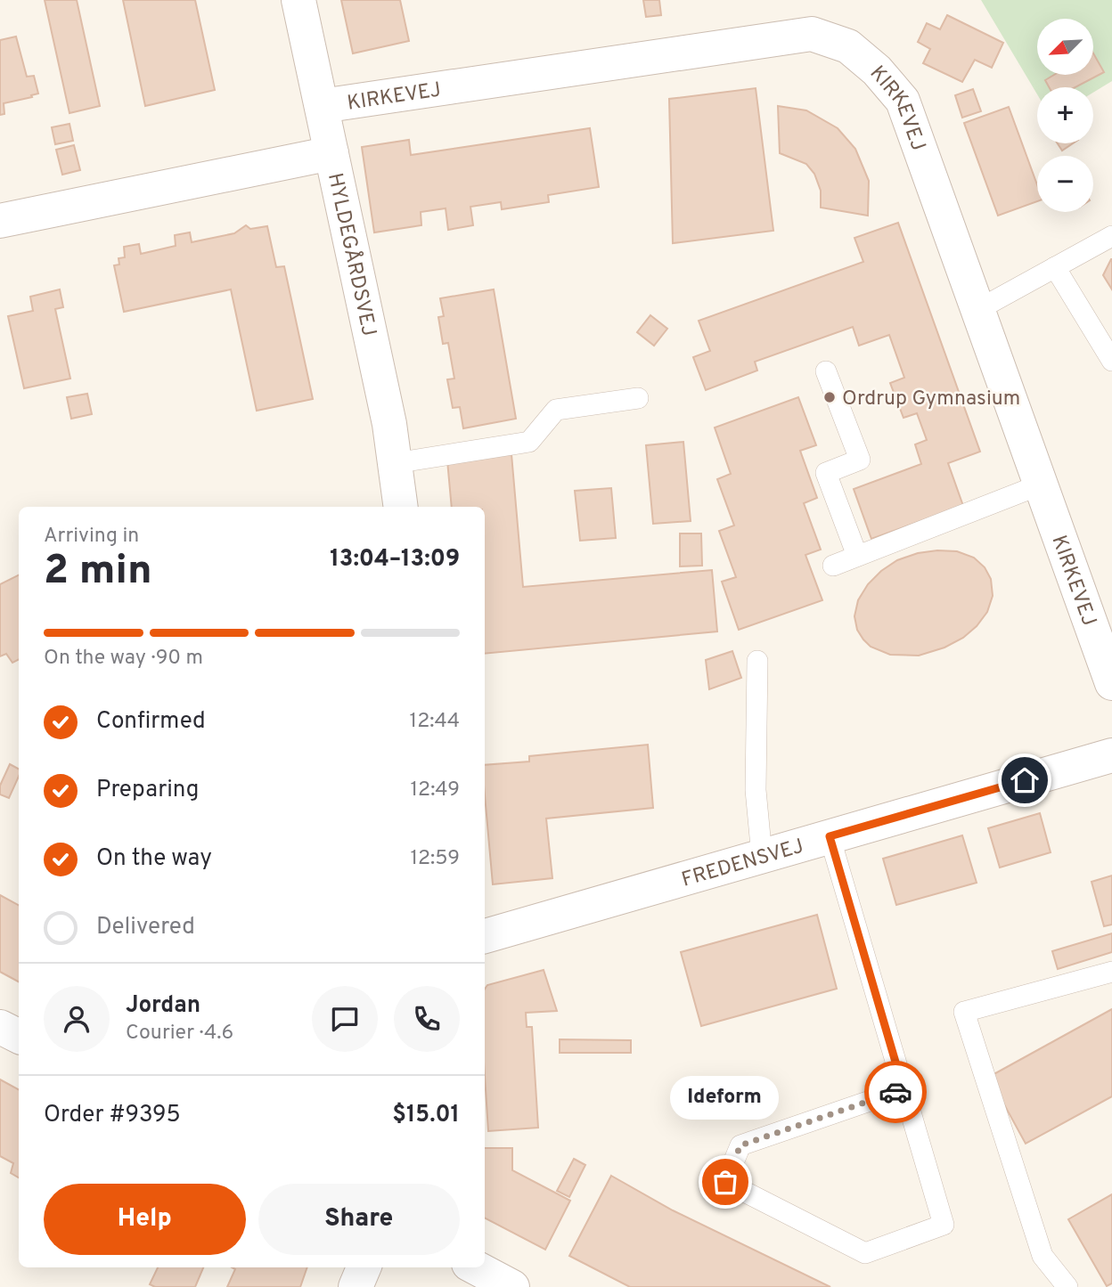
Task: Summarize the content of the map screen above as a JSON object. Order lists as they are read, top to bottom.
{
  "streets": {
    "street": ["KIRKEVEJ", "HYLDEGÅRDSVEJ", "FREDENSVEJ"]
  },
  "crossings": [
    ["KIRKEVEJ", "HYLDEGÅRDSVEJ"]
  ],
  "places": ["Ordrup Gymnasium", "Ideform"],
  "north": "bottom left",
  "page": {
    "map_buttons": ["+", "−"],
    "heading": ["2 min", "Arriving in", "13:04–13:09"],
    "panel": [
      "Jordan",
      "Courier · 4.6",
      "Order #9395",
      "$15.01"
    ],
    "bar": "On the way · 90 m",
    "list": [
      ["Confirmed", "12:44"],
      ["Preparing", "12:49"],
      ["On the way", "12:59"],
      "Delivered"
    ],
    "bubble": "Ideform",
    "buttons": ["Help", "Share"]
  }
}
